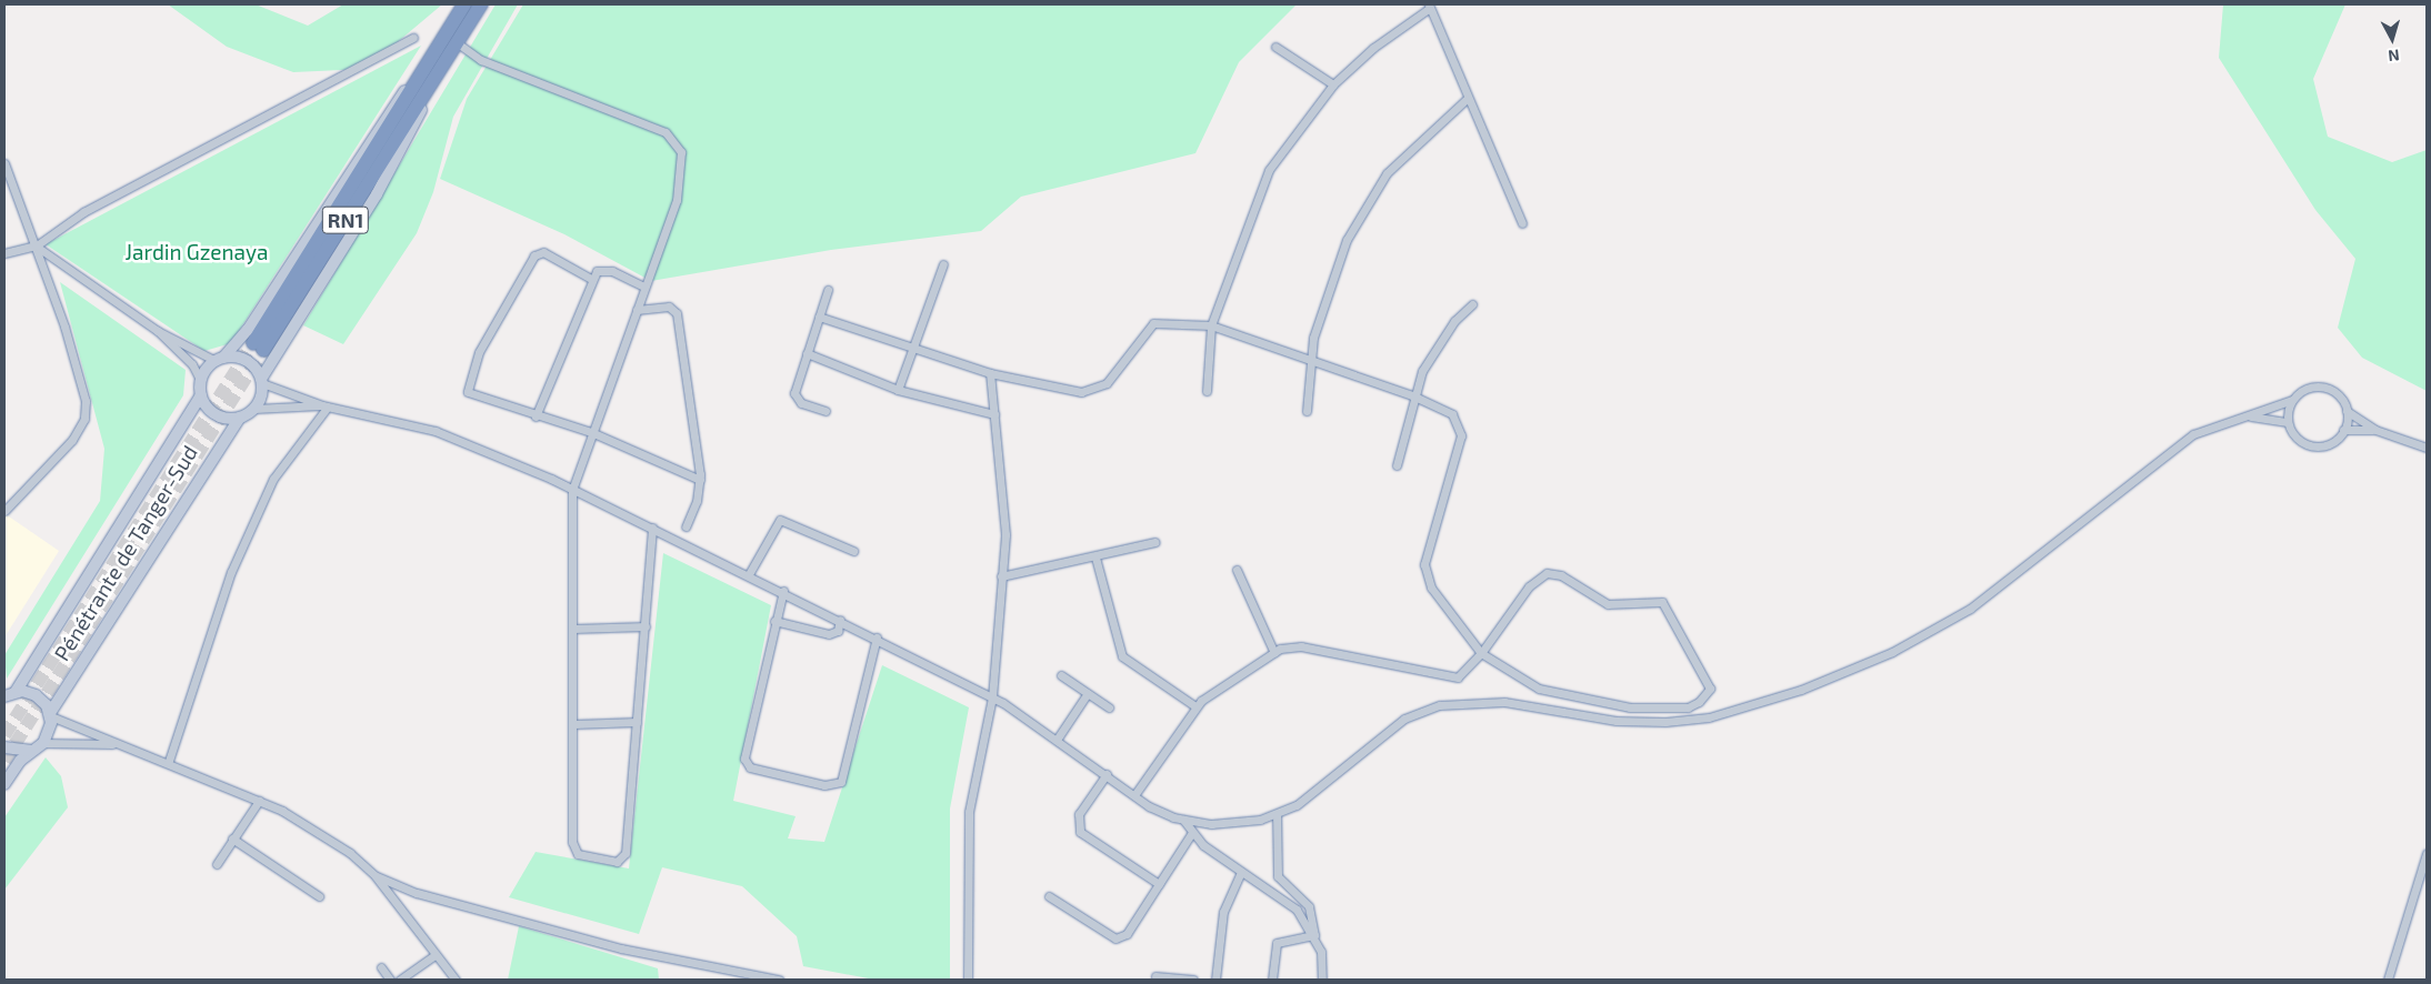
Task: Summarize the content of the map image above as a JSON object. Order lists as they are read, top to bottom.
{
  "streets": {
    "highway": ["RN1"],
    "street": ["Pénétrante de Tanger-Sud"]
  },
  "parks": ["Jardin Gzenaya"],
  "north": "bottom"
}
